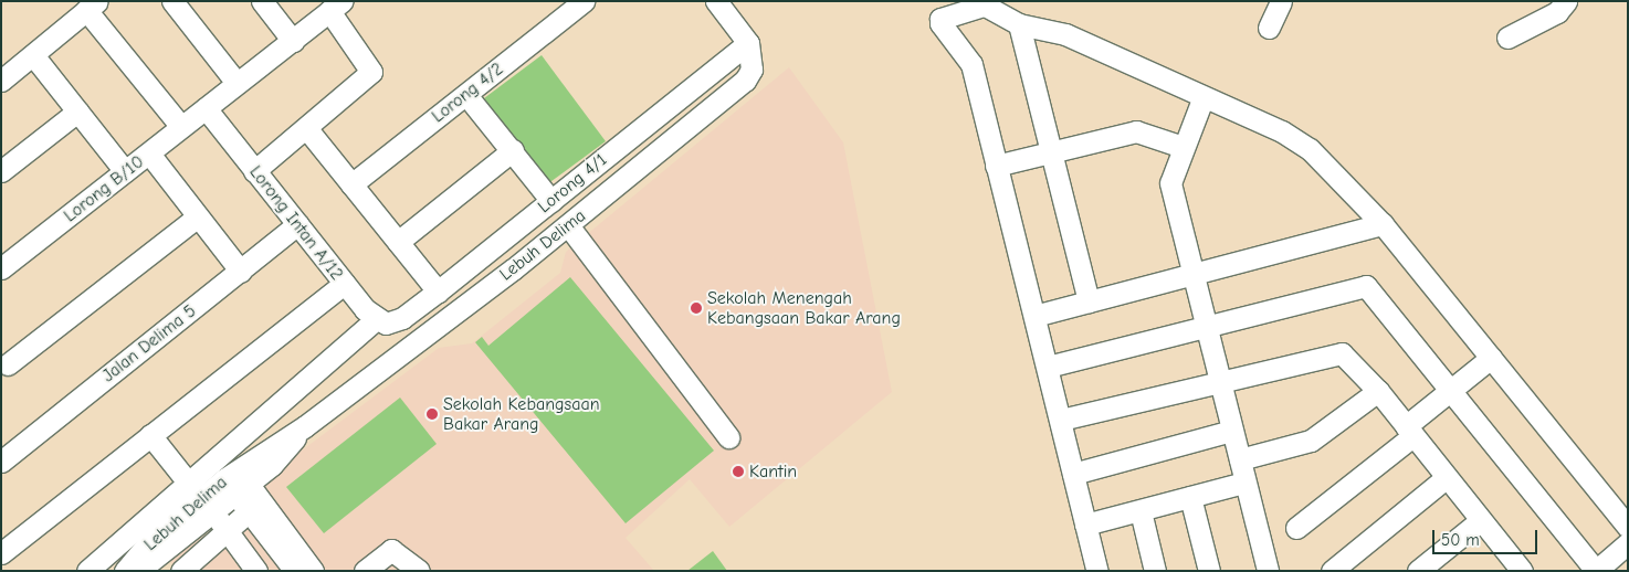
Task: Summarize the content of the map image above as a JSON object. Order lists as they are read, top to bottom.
{
  "streets": {
    "street": [
      "Lorong 4/2",
      "Lorong 4/1",
      "Lorong B/10",
      "Lorong Intan A/12",
      "Lebuh Delima",
      "Jalan Delima 5"
    ]
  },
  "crossings": [
    ["Lorong 4/1", "Lorong Intan A/12"],
    ["Lorong 4/1", "Lebuh Delima"],
    ["Lorong B/10", "Lorong Intan A/12"],
    ["Lorong Intan A/12", "Jalan Delima 5"]
  ],
  "places": ["Sekolah Menengah Kebangsaan Bakar Arang", "Sekolah Kebangsaan Bakar Arang", "Kantin"],
  "scale_bar": "50 m"
}
